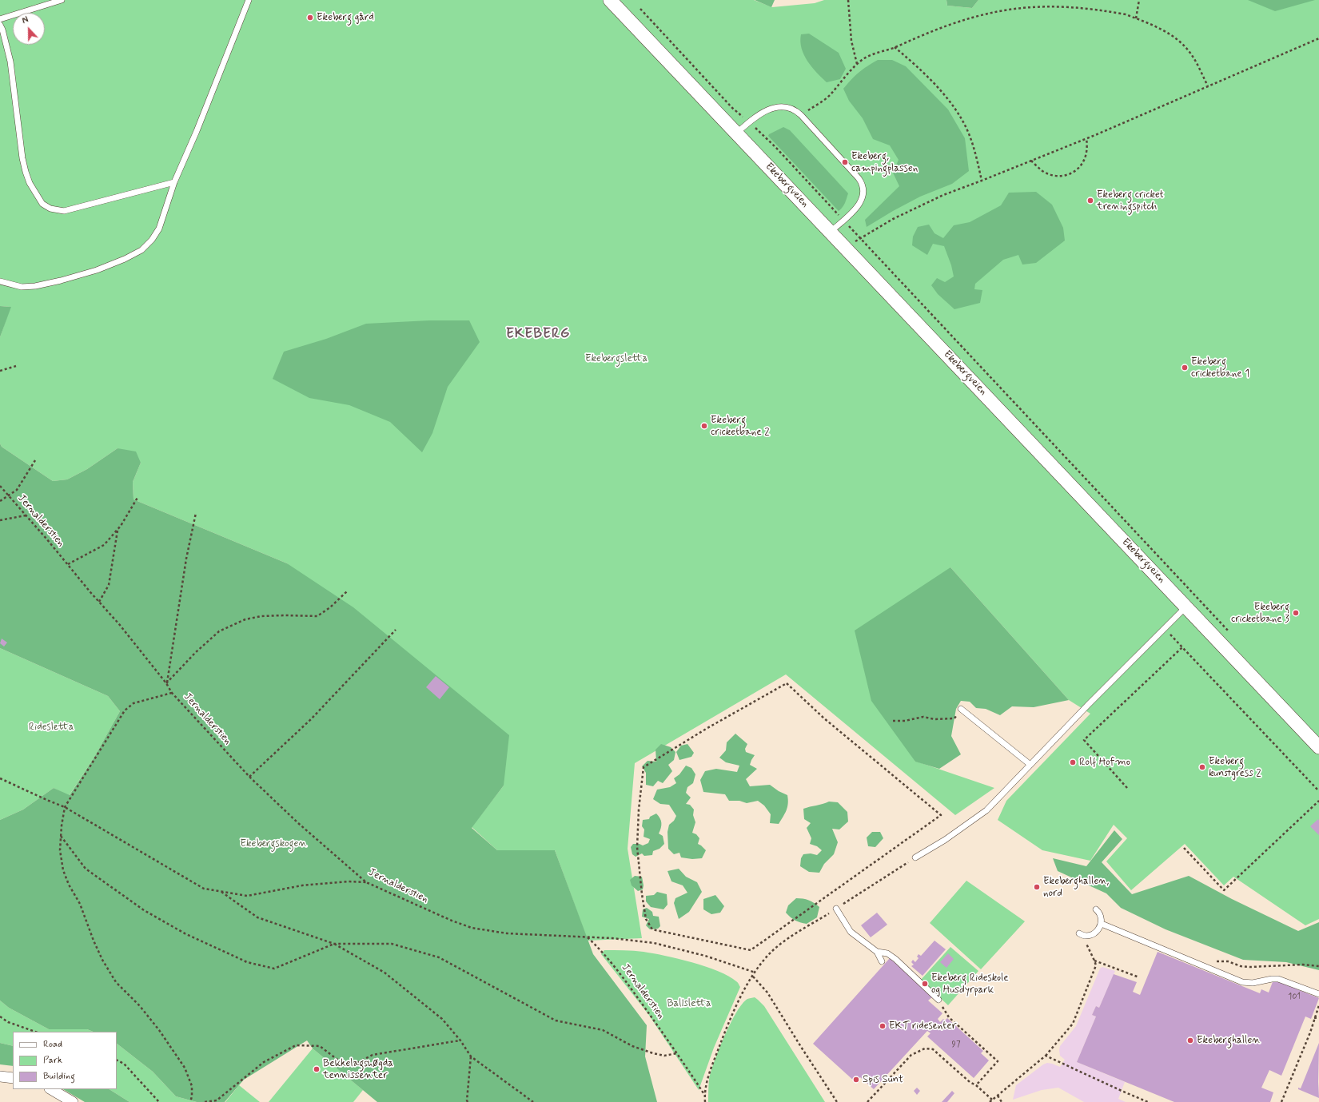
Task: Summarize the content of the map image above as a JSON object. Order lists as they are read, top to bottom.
{
  "streets": {
    "street": ["Ekebergveien"],
    "path": ["Jernalderstien"]
  },
  "districts": ["EKEBERG"],
  "parks": [
    "Ekebergsletta",
    "Ridesletta",
    "Ekebergskogen",
    "Ballsletta"
  ],
  "places": [
    "Ekeberg gård",
    "Ekeberg, campingplassen",
    "Ekeberg cricket treningspitch",
    "Ekeberg cricketbane 1",
    "Ekeberg cricketbane 2",
    "Ekeberg cricketbane 3",
    "Rolf Hofmo",
    "Ekeberg kunstgress 2",
    "Ekeberghallen, nord",
    "Ekeberg Rideskole og Husdyrpark",
    "EKT ridesenter",
    "Ekeberghallen",
    "Bekkelagshøgda tennissenter",
    "Spis Sunt"
  ],
  "house_numbers": ["101", "97"],
  "legend": ["Road", "Park", "Building"],
  "north": "top"
}
